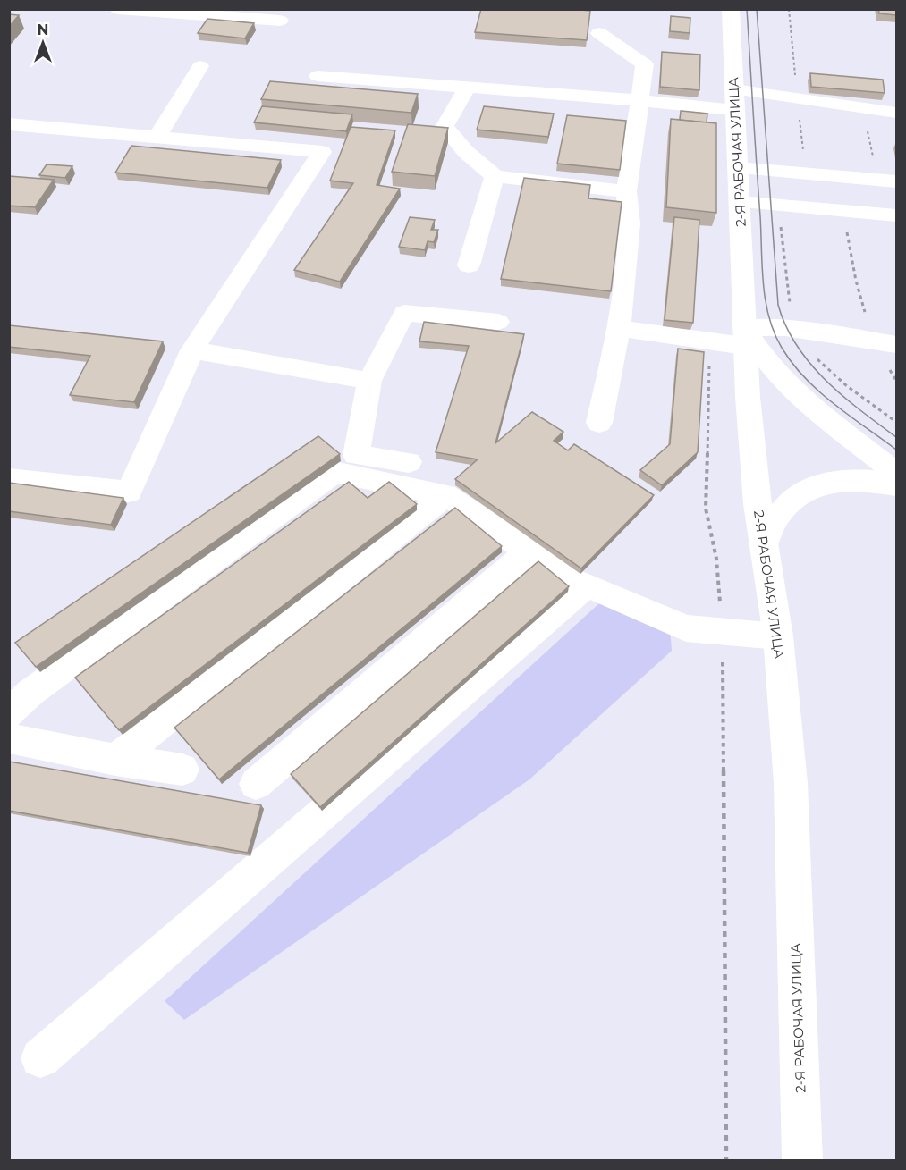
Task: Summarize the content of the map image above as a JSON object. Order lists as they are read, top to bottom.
{
  "streets": {
    "main road": ["2-Я РАБОЧАЯ УЛИЦА"]
  },
  "north": "top"
}
